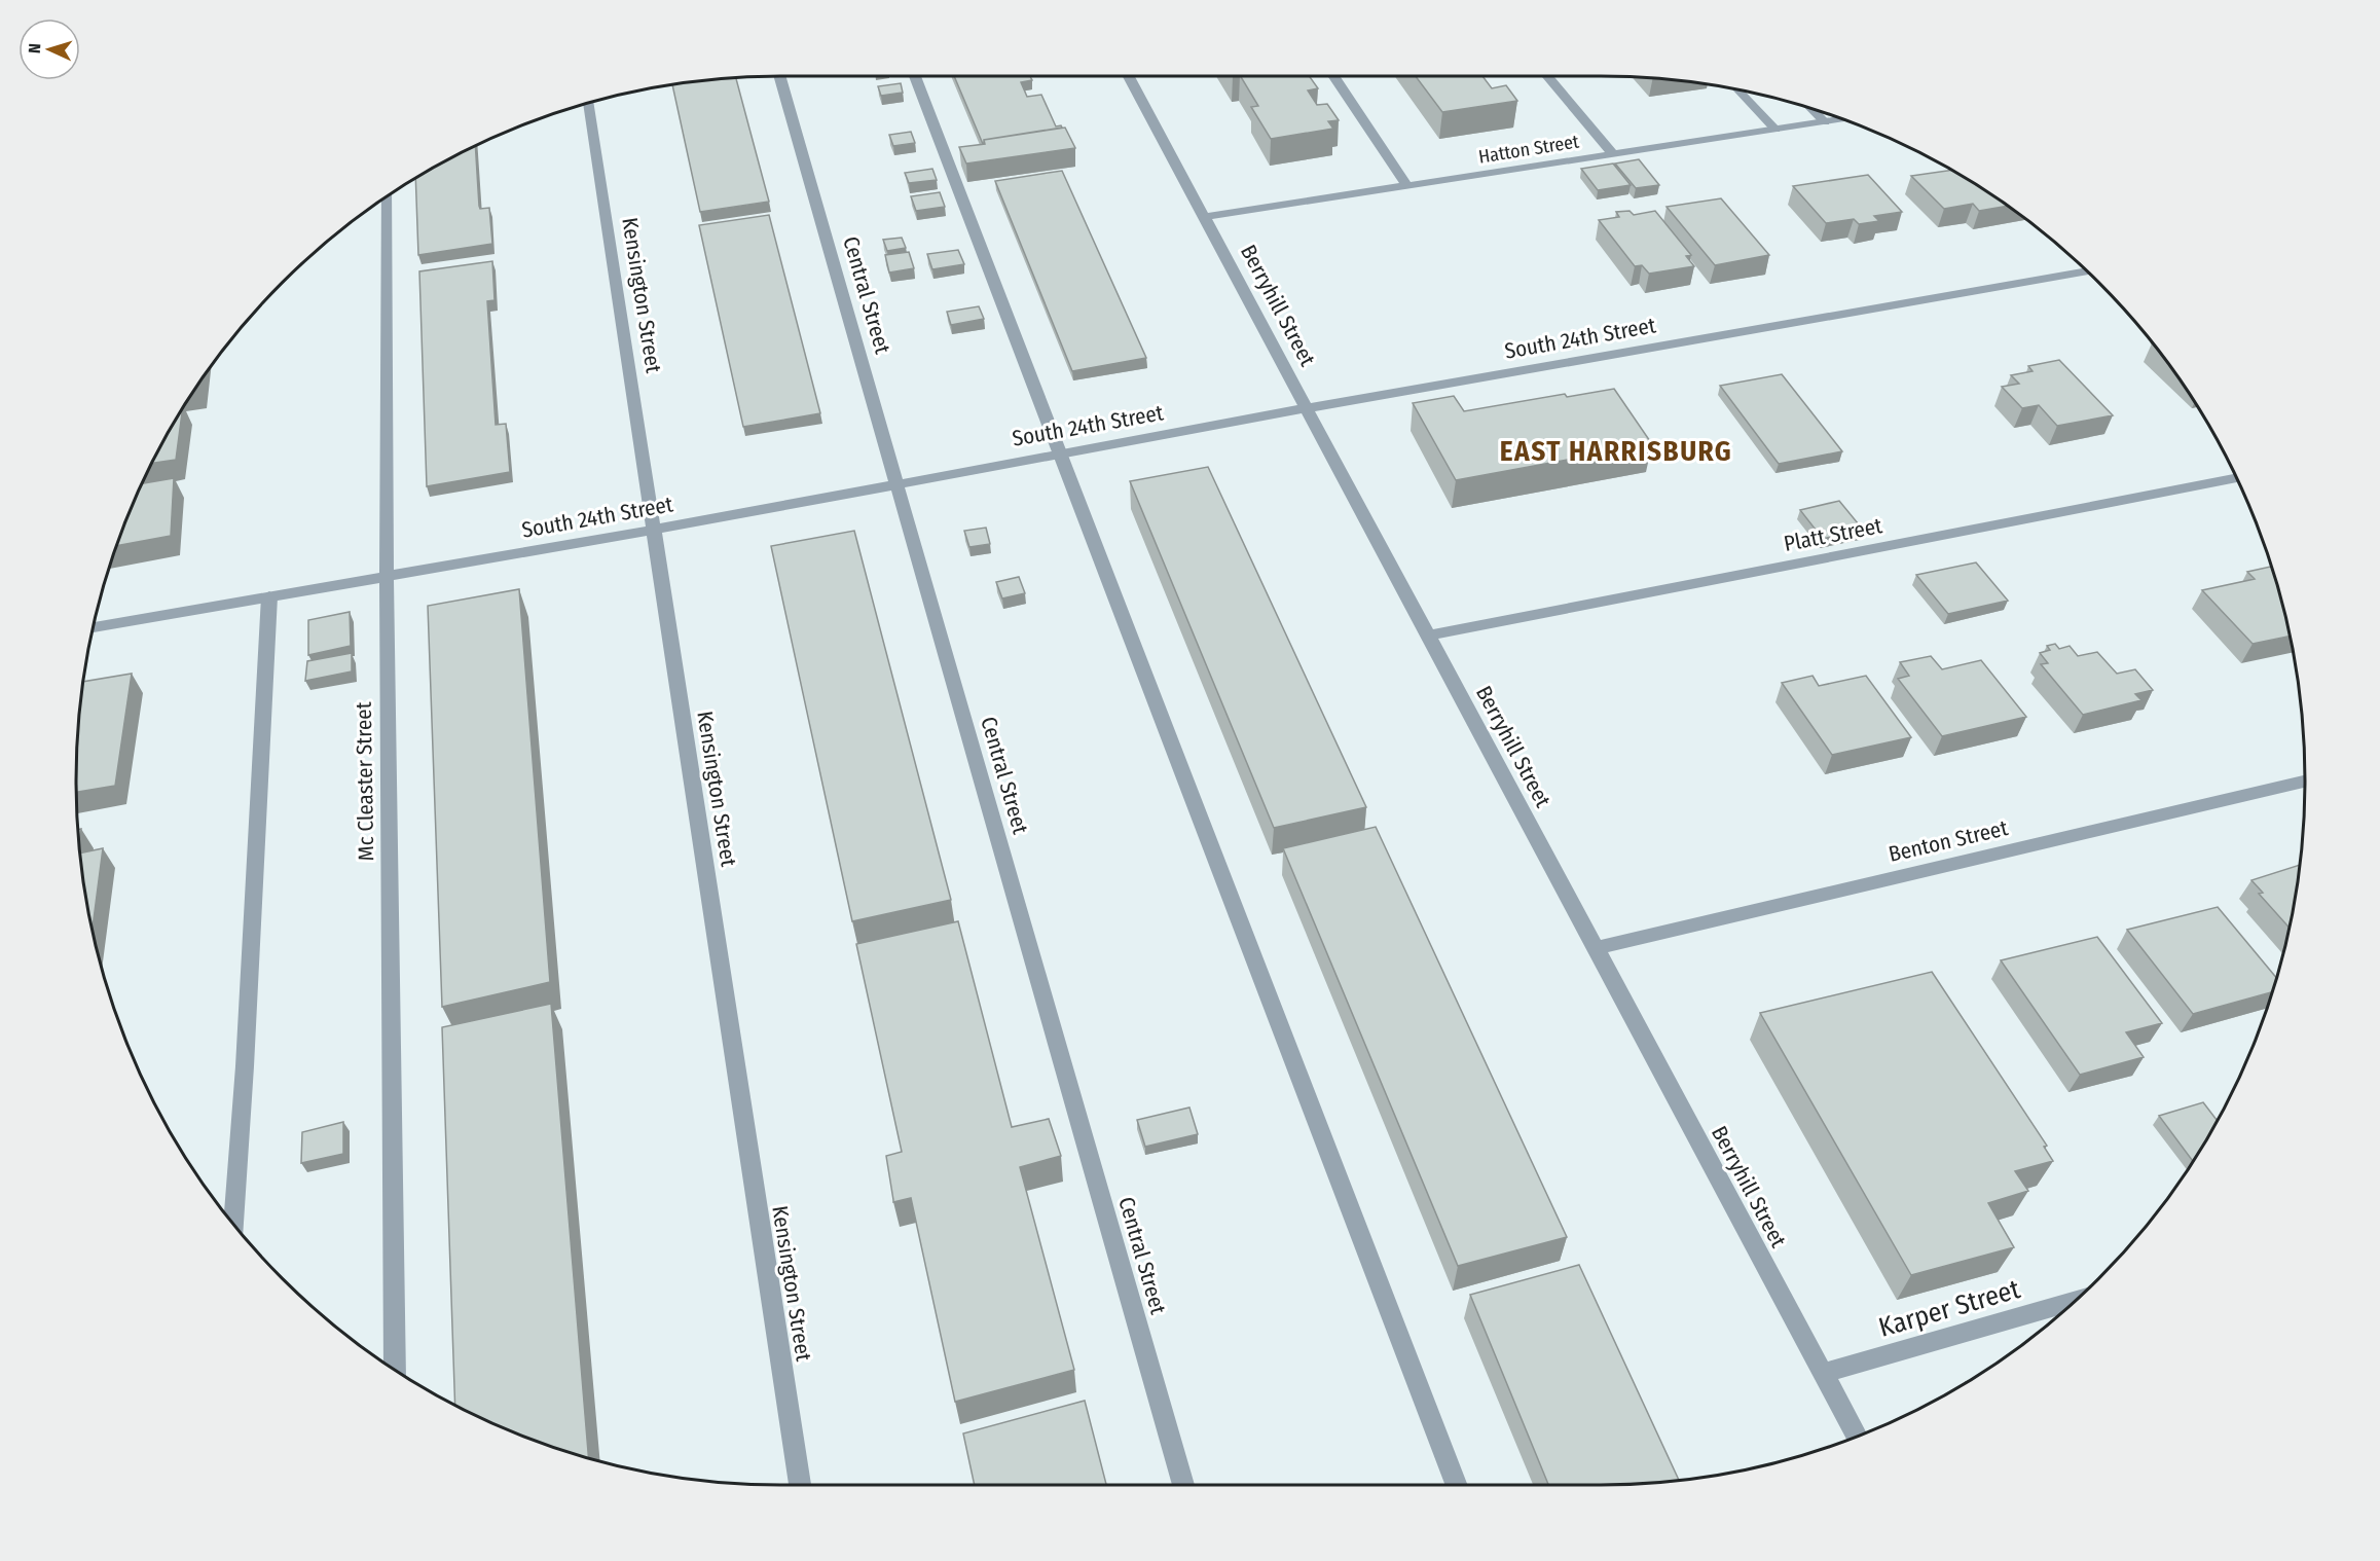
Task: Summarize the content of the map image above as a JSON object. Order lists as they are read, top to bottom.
{
  "streets": {
    "street": [
      "Hatton Street",
      "Kensington Street",
      "Central Street",
      "Berryhill Street",
      "South 24th Street",
      "Platt Street",
      "Mc Cleaster Street",
      "Benton Street",
      "Karper Street"
    ]
  },
  "crossings": [
    ["Hatton Street", "Berryhill Street"],
    ["Kensington Street", "South 24th Street"],
    ["Central Street", "South 24th Street"],
    ["Berryhill Street", "South 24th Street"],
    ["Berryhill Street", "Platt Street"],
    ["Berryhill Street", "Benton Street"],
    ["Berryhill Street", "Karper Street"],
    ["South 24th Street", "Mc Cleaster Street"]
  ],
  "districts": ["EAST HARRISBURG"],
  "north": "left"
}
